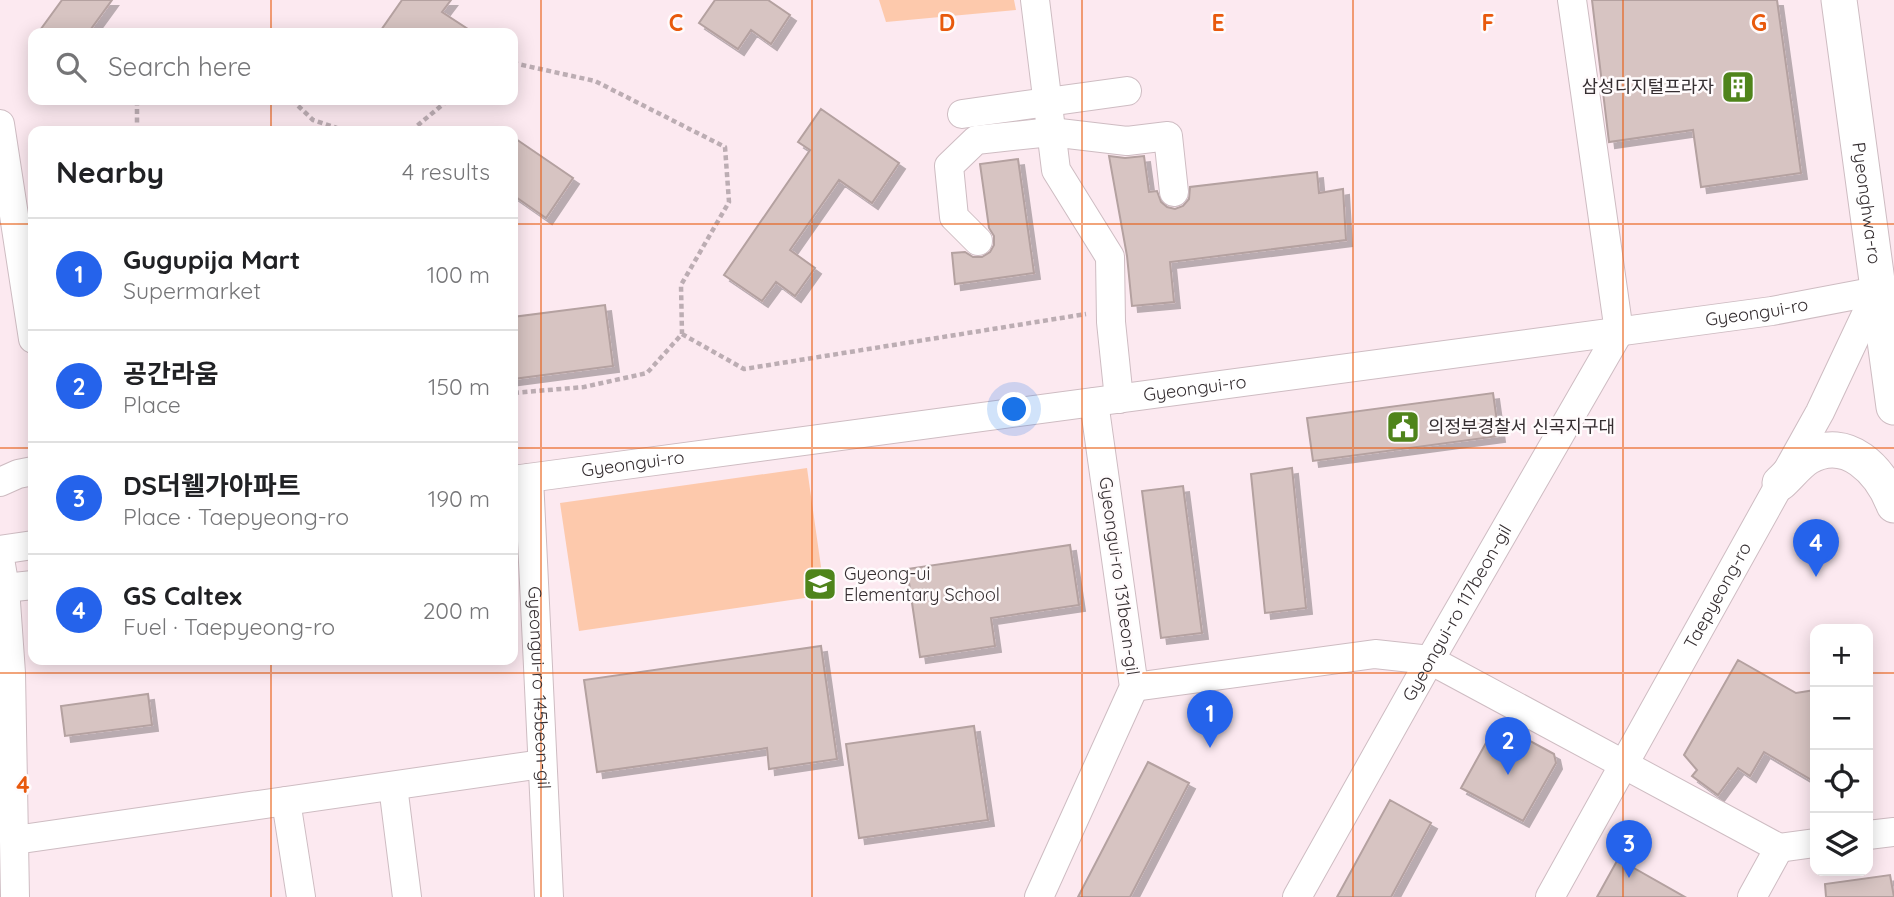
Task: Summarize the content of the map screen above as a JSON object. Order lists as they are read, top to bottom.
{
  "streets": {
    "main road": ["Pyeonghwa-ro"],
    "street": [
      "Gyeongui-ro",
      "Gyeongui-ro 131beon-gil",
      "Taepyeong-ro",
      "Gyeongui-ro 117beon-gil",
      "Gyeongui-ro 145beon-gil"
    ]
  },
  "crossings": [
    ["Pyeonghwa-ro", "Gyeongui-ro"],
    ["Pyeonghwa-ro", "Taepyeong-ro"],
    ["Gyeongui-ro", "Gyeongui-ro 131beon-gil"],
    ["Gyeongui-ro", "Taepyeong-ro"],
    ["Gyeongui-ro", "Gyeongui-ro 117beon-gil"],
    ["Gyeongui-ro", "Gyeongui-ro 145beon-gil"]
  ],
  "places": {
    "building": ["삼성디지털프라자"],
    "public building": ["의정부경찰서 신곡지구대"],
    "school or university": ["Gyeong-ui Elementary School"]
  },
  "page": {
    "search": "Search here",
    "heading": ["Nearby", "4 results"],
    "list": [
      {
        "mark": "1",
        "name": "Gugupija Mart",
        "note": "Supermarket",
        "value": "100 m"
      },
      {
        "mark": "2",
        "name": "공간라움",
        "note": "Place",
        "value": "150 m"
      },
      {
        "mark": "3",
        "name": "DS더웰가아파트",
        "note": "Place · Taepyeong-ro",
        "value": "190 m"
      },
      {
        "mark": "4",
        "name": "GS Caltex",
        "note": "Fuel · Taepyeong-ro",
        "value": "200 m"
      }
    ],
    "pins": [
      "4",
      "1",
      "2",
      "3"
    ],
    "map_buttons": ["+", "−"]
  },
  "grid": {
    "columns": [
      "C",
      "D",
      "E",
      "F",
      "G"
    ],
    "rows": ["4"]
  }
}
